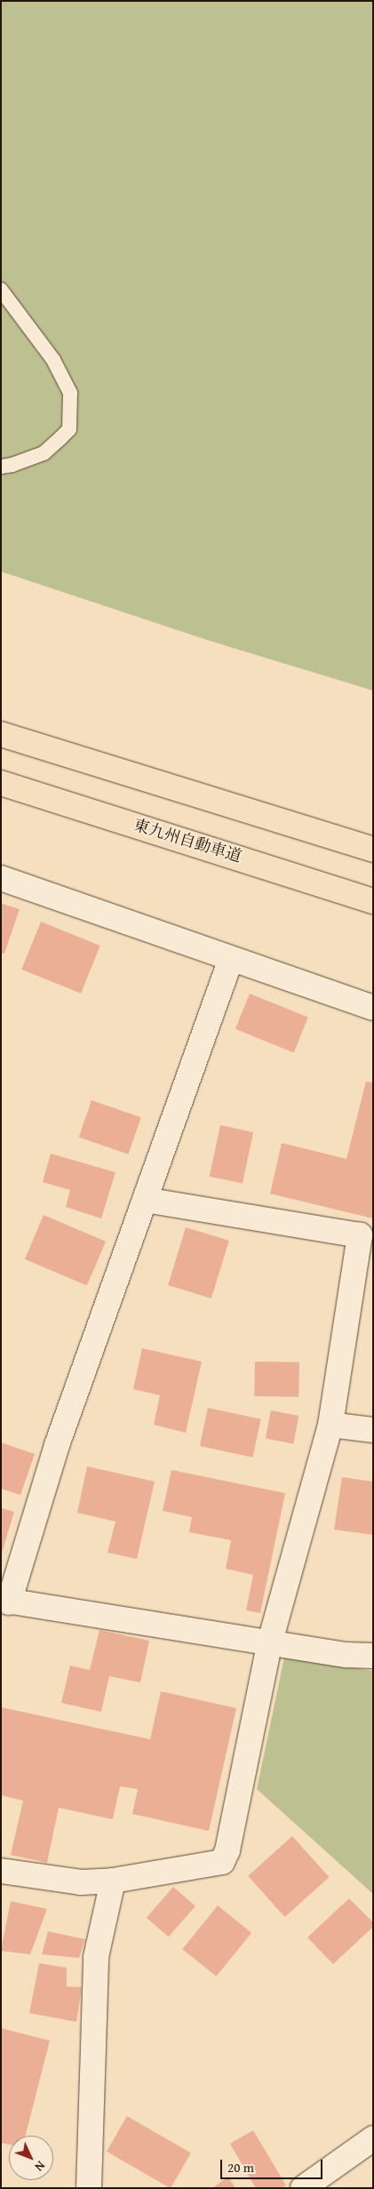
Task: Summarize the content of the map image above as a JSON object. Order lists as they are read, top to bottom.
{
  "streets": {
    "highway": ["東九州自動車道"]
  },
  "scale_bar": "20 m",
  "north": "bottom right"
}
